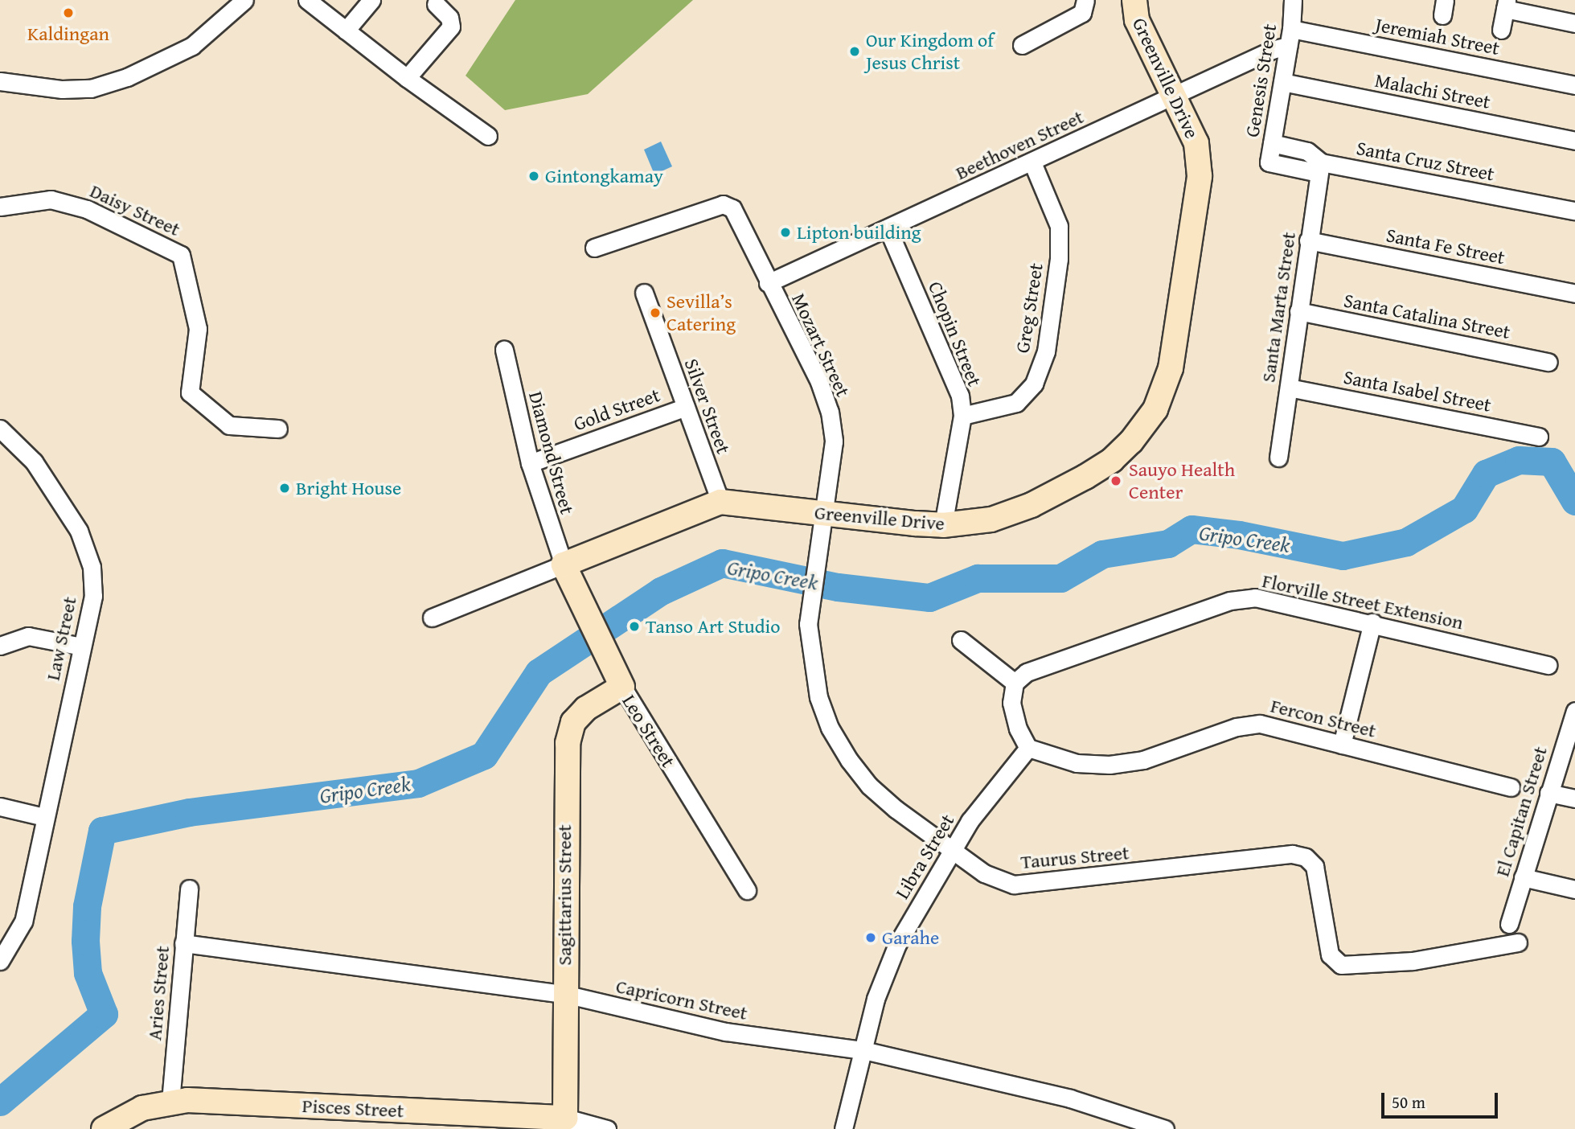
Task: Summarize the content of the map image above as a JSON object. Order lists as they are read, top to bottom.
{
  "streets": {
    "street": [
      "Jeremiah Street",
      "Greenville Drive",
      "Genesis Street",
      "Malachi Street",
      "Beethoven Street",
      "Santa Cruz Street",
      "Daisy Street",
      "Santa Fe Street",
      "Santa Marta Street",
      "Greg Street",
      "Santa Catalina Street",
      "Chopin Street",
      "Mozart Street",
      "Santa Isabel Street",
      "Silver Street",
      "Gold Street",
      "Diamond Street",
      "Florville Street Extension",
      "Law Street",
      "Fercon Street",
      "Leo Street",
      "El Capitan Street",
      "Libra Street",
      "Taurus Street",
      "Sagittarius Street",
      "Aries Street",
      "Capricorn Street",
      "Pisces Street"
    ]
  },
  "crossings": [
    ["Jeremiah Street", "Genesis Street"],
    ["Jeremiah Street", "Beethoven Street"],
    ["Greenville Drive", "Beethoven Street"],
    ["Greenville Drive", "Chopin Street"],
    ["Greenville Drive", "Mozart Street"],
    ["Greenville Drive", "Silver Street"],
    ["Greenville Drive", "Diamond Street"],
    ["Greenville Drive", "Leo Street"],
    ["Greenville Drive", "Taurus Street"],
    ["Genesis Street", "Malachi Street"],
    ["Genesis Street", "Beethoven Street"],
    ["Genesis Street", "Santa Cruz Street"],
    ["Beethoven Street", "Greg Street"],
    ["Beethoven Street", "Chopin Street"],
    ["Beethoven Street", "Mozart Street"],
    ["Santa Cruz Street", "Santa Marta Street"],
    ["Santa Fe Street", "Santa Marta Street"],
    ["Santa Marta Street", "Santa Catalina Street"],
    ["Santa Marta Street", "Santa Isabel Street"],
    ["Greg Street", "Chopin Street"],
    ["Mozart Street", "Taurus Street"],
    ["Silver Street", "Gold Street"],
    ["Gold Street", "Diamond Street"],
    ["Diamond Street", "Leo Street"],
    ["Fercon Street", "Libra Street"],
    ["Leo Street", "Sagittarius Street"],
    ["Libra Street", "Taurus Street"],
    ["Libra Street", "Capricorn Street"],
    ["Sagittarius Street", "Capricorn Street"],
    ["Sagittarius Street", "Pisces Street"],
    ["Aries Street", "Capricorn Street"],
    ["Aries Street", "Pisces Street"]
  ],
  "water": ["Gripo Creek"],
  "places": [
    "Kaldingan",
    "Our Kingdom of Jesus Christ",
    "Gintongkamay",
    "Lipton building",
    "Sevilla’s Catering",
    "Sauyo Health Center",
    "Bright House",
    "Tanso Art Studio",
    "Garahe"
  ],
  "scale_bar": "50 m"
}
